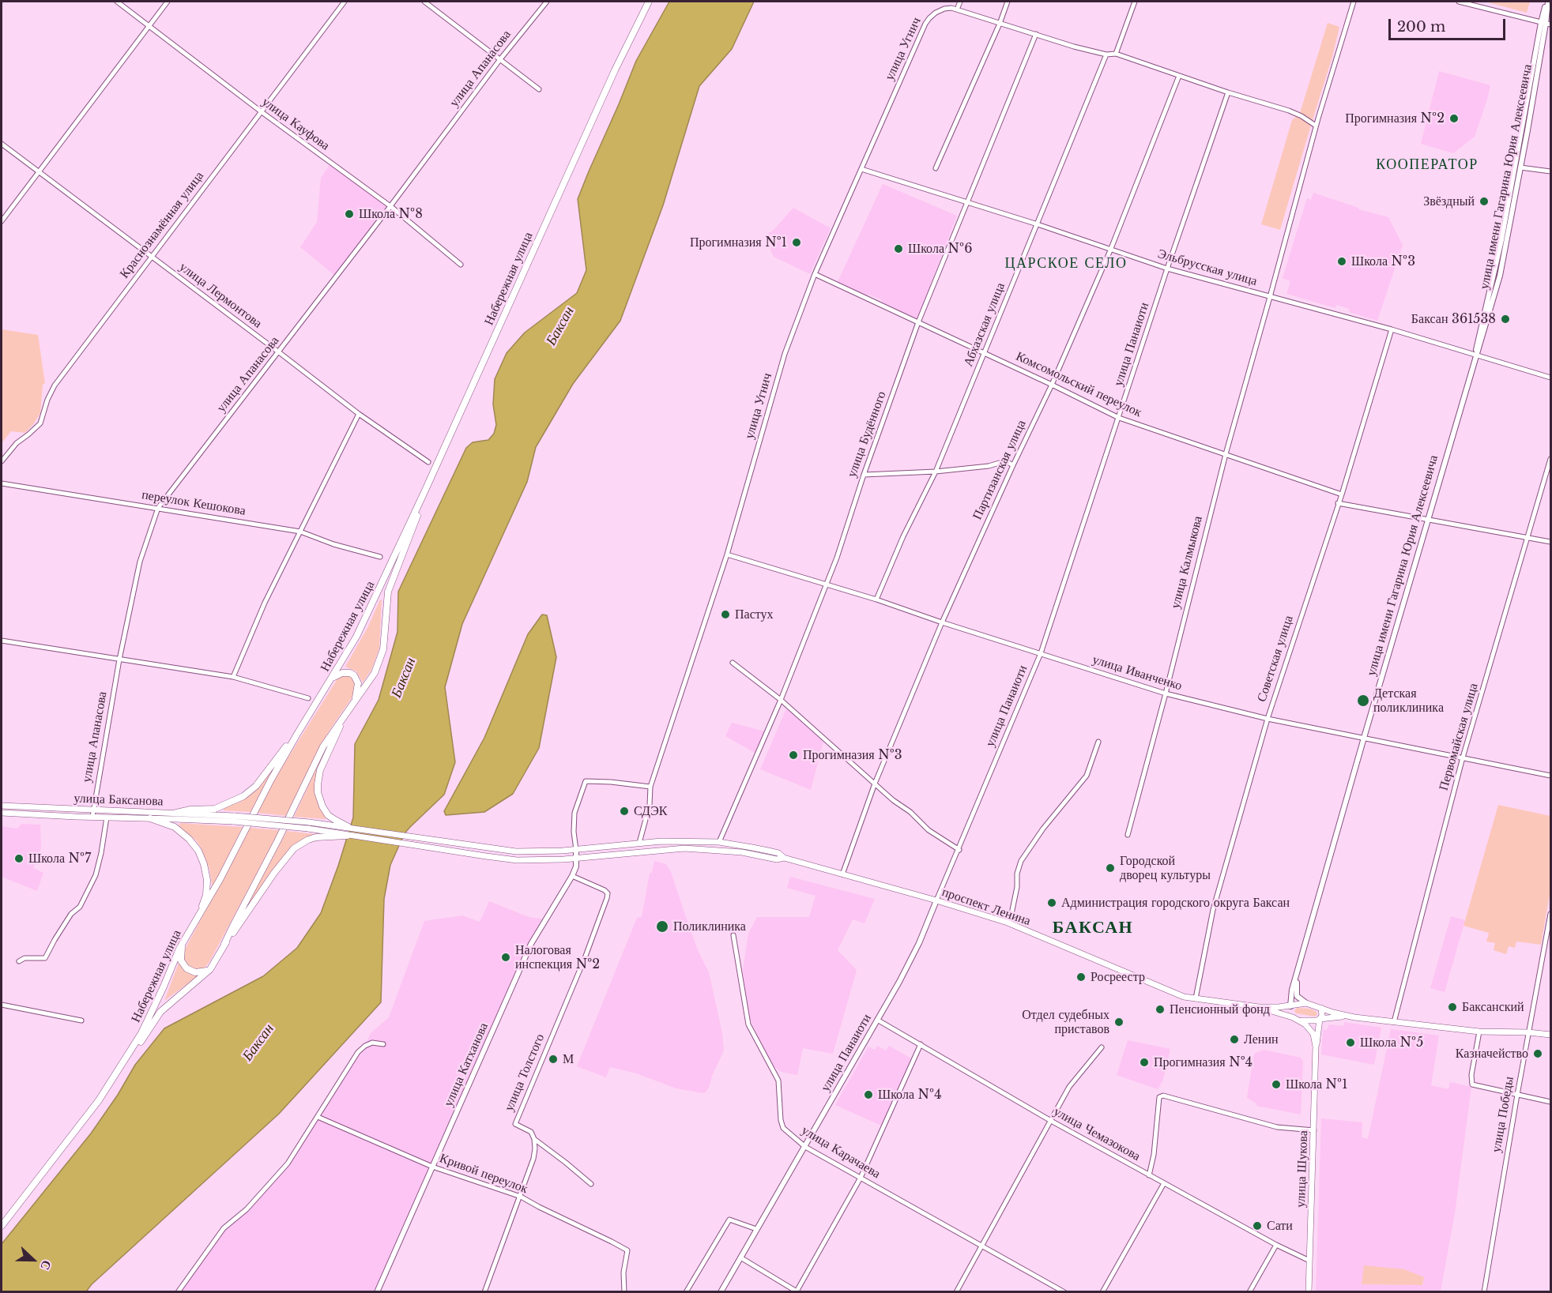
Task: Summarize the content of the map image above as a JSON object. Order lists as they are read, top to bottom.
{
  "streets": {
    "main road": [
      "Набережная улица",
      "улица Баксанова",
      "проспект Ленина",
      "улица Шукова"
    ],
    "street": [
      "улица Угнич",
      "улица Апанасова",
      "улица Кауфова",
      "улица имени Гагарина Юрия Алексеевича",
      "Краснознамённая улица",
      "Эльбрусская улица",
      "улица Лермонтова",
      "Абхазская улица",
      "улица Панаиоти",
      "Комсомольский переулок",
      "улица Будённого",
      "Партизанская улица",
      "переулок Кешокова",
      "улица Калмыкова",
      "Советская улица",
      "улица Иванченко",
      "Первомайская улица",
      "улица Катханова",
      "улица Толстого",
      "улица Победы",
      "улица Чемазокова",
      "улица Карачаева",
      "Кривой переулок"
    ]
  },
  "crossings": [
    ["улица Угнич", "Эльбрусская улица"],
    ["улица Угнич", "Комсомольский переулок"],
    ["улица Угнич", "улица Иванченко"],
    ["улица Угнич", "проспект Ленина"],
    ["улица Апанасова", "улица Кауфова"],
    ["улица Апанасова", "улица Лермонтова"],
    ["улица Апанасова", "переулок Кешокова"],
    ["улица Апанасова", "улица Баксанова"],
    ["улица Кауфова", "Краснознамённая улица"],
    ["улица имени Гагарина Юрия Алексеевича", "Эльбрусская улица"],
    ["улица имени Гагарина Юрия Алексеевича", "улица Иванченко"],
    ["Краснознамённая улица", "улица Лермонтова"],
    ["Эльбрусская улица", "Абхазская улица"],
    ["Эльбрусская улица", "улица Панаиоти"],
    ["Эльбрусская улица", "улица Будённого"],
    ["Эльбрусская улица", "Партизанская улица"],
    ["Эльбрусская улица", "улица Калмыкова"],
    ["Эльбрусская улица", "Советская улица"],
    ["Абхазская улица", "Комсомольский переулок"],
    ["Абхазская улица", "улица Иванченко"],
    ["улица Панаиоти", "Комсомольский переулок"],
    ["улица Панаиоти", "улица Иванченко"],
    ["улица Панаиоти", "проспект Ленина"],
    ["улица Панаиоти", "улица Чемазокова"],
    ["улица Панаиоти", "улица Карачаева"],
    ["Комсомольский переулок", "улица Будённого"],
    ["Комсомольский переулок", "Партизанская улица"],
    ["Комсомольский переулок", "улица Калмыкова"],
    ["Комсомольский переулок", "Советская улица"],
    ["улица Будённого", "улица Иванченко"],
    ["улица Будённого", "проспект Ленина"],
    ["Партизанская улица", "улица Иванченко"],
    ["Партизанская улица", "проспект Ленина"],
    ["улица Калмыкова", "улица Иванченко"],
    ["Советская улица", "улица Иванченко"],
    ["Советская улица", "проспект Ленина"],
    ["улица Иванченко", "Первомайская улица"],
    ["проспект Ленина", "улица Катханова"],
    ["улица Катханова", "улица Толстого"],
    ["улица Катханова", "Кривой переулок"],
    ["улица Чемазокова", "улица Шукова"]
  ],
  "districts": ["КООПЕРАТОР", "ЦАРСКОЕ СЕЛО", "БАКСАН"],
  "water": ["Баксан"],
  "places": [
    "Прогимназия №2",
    "Звёздный",
    "Школа №8",
    "Прогимназия №1",
    "Школа №6",
    "Школа №3",
    "Баксан 361538",
    "Пастух",
    "Детская поликлиника",
    "Прогимназия №3",
    "СДЭК",
    "Школа №7",
    "Городской дворец культуры",
    "Администрация городского округа Баксан",
    "Поликлиника",
    "Налоговая инспекция №2",
    "Росреестр",
    "Баксанский",
    "Пенсионный фонд",
    "Отдел судебных приставов",
    "Ленин",
    "Школа №5",
    "Казначейство",
    "М",
    "Прогимназия №4",
    "Школа №1",
    "Школа №4",
    "Сати"
  ],
  "scale_bar": "200 m",
  "north": "right"
}
